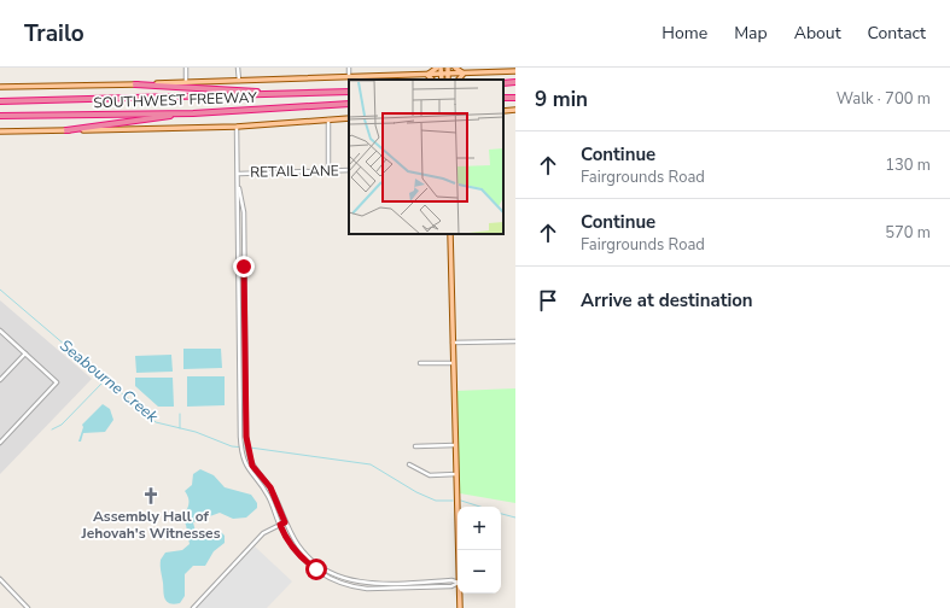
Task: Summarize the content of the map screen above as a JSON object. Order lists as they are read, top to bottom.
{
  "streets": {
    "highway": ["SOUTHWEST FREEWAY"],
    "street": ["RETAIL LANE"]
  },
  "water": ["Seabourne Creek"],
  "places": {
    "church": ["Assembly Hall of Jehovah's Witnesses"]
  },
  "page": {
    "header": "Trailo",
    "nav": [
      "Home",
      "Map",
      "About",
      "Contact"
    ],
    "heading": ["9 min", "Walk · 700 m"],
    "list": [
      ["Continue", "Fairgrounds Road", "130 m"],
      ["Continue", "Fairgrounds Road", "570 m"],
      "Arrive at destination"
    ],
    "map_buttons": ["+", "−"]
  }
}
